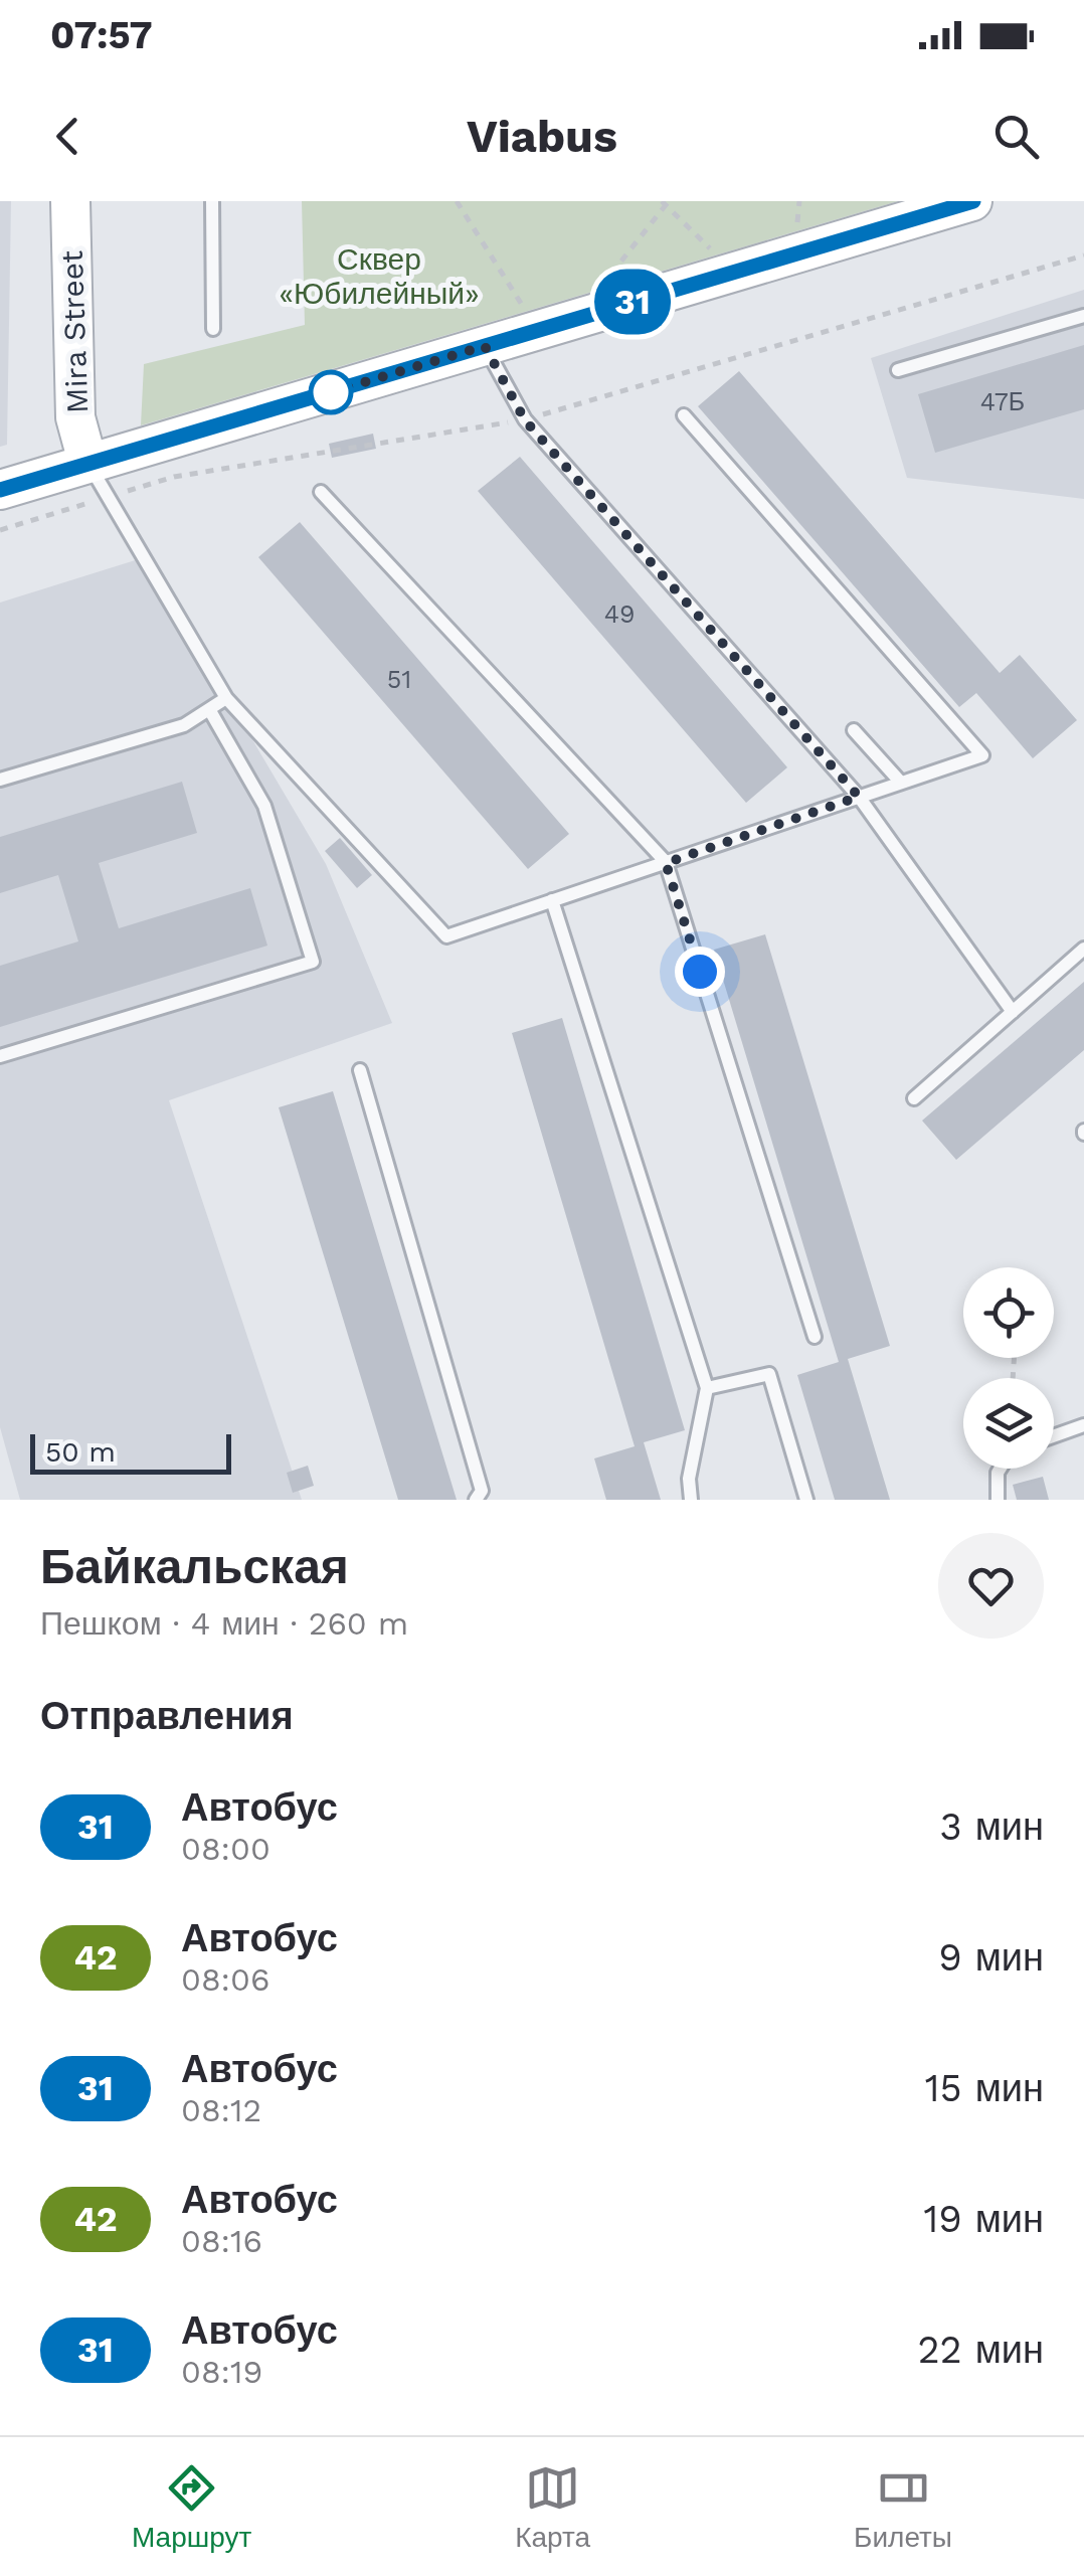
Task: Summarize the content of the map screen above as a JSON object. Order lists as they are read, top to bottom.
{
  "streets": {
    "main road": ["Mira Street"]
  },
  "parks": ["Сквер «Юбилейный»"],
  "lines": ["bus line 31"],
  "house_numbers": ["47Б", "49", "51"],
  "scale_bar": "50 m",
  "page": {
    "status": "07:57",
    "header": "Viabus",
    "on_map": "31",
    "scale": "50 m",
    "heading": [
      ["Байкальская", "Пешком · 4 мин · 260 m"],
      "Отправления"
    ],
    "list": [
      {
        "mark": "31",
        "name": "Автобус",
        "note": "08:00",
        "value": "3 мин"
      },
      {
        "mark": "42",
        "name": "Автобус",
        "note": "08:06",
        "value": "9 мин"
      },
      {
        "mark": "31",
        "name": "Автобус",
        "note": "08:12",
        "value": "15 мин"
      },
      {
        "mark": "42",
        "name": "Автобус",
        "note": "08:16",
        "value": "19 мин"
      },
      {
        "mark": "31",
        "name": "Автобус",
        "note": "08:19",
        "value": "22 мин"
      }
    ],
    "tabs": ["Маршрут", "Карта", "Билеты"]
  }
}
